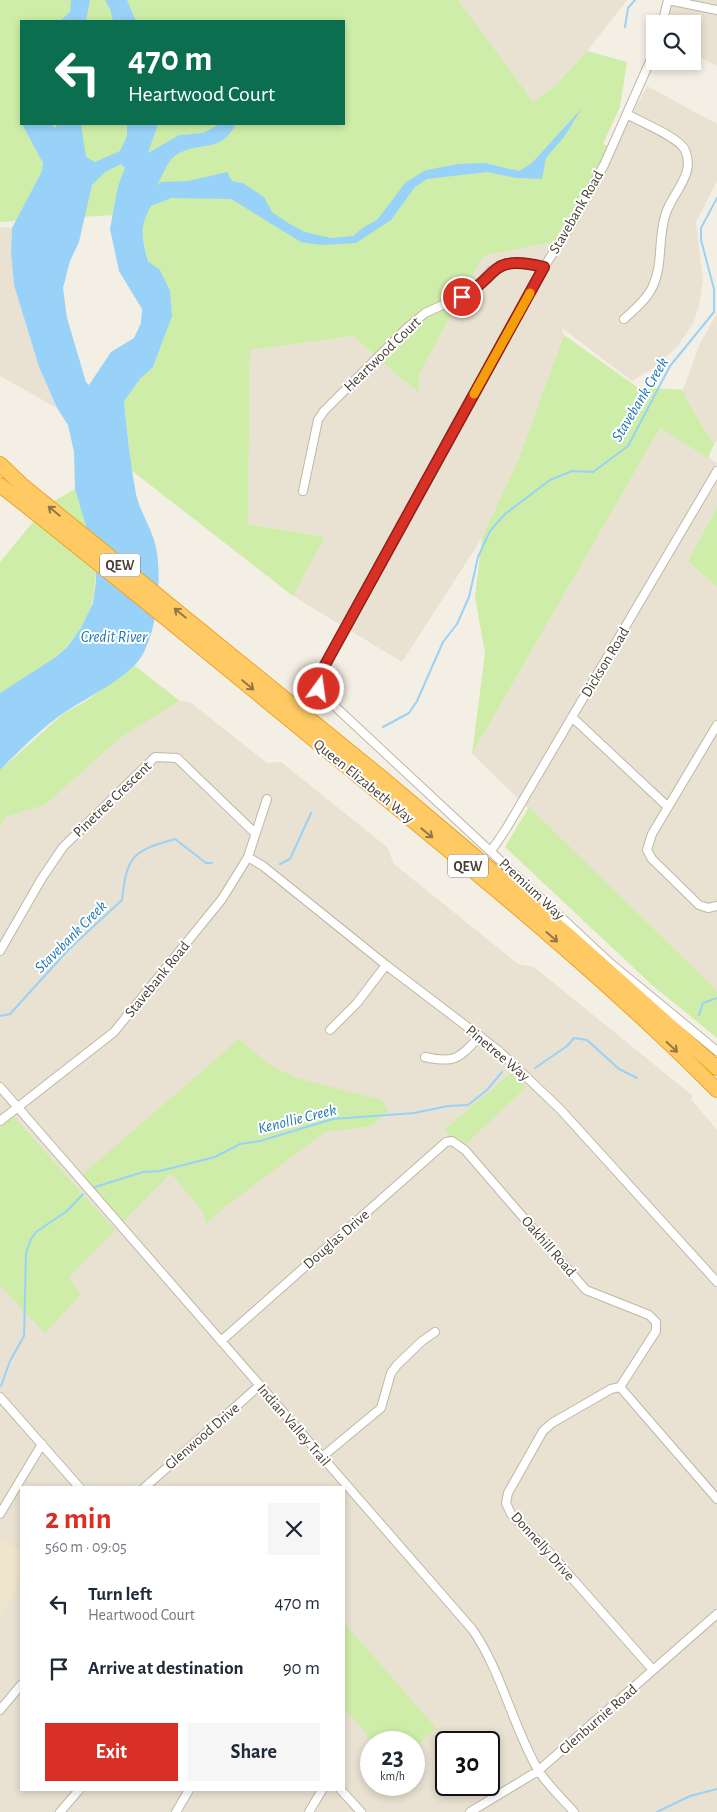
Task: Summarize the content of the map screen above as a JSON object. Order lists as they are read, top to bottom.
{
  "streets": {
    "highway": ["QEW", "Queen Elizabeth Way"],
    "street": [
      "Stavebank Road",
      "Heartwood Court",
      "Dickson Road",
      "Pinetree Crescent",
      "Premium Way",
      "Pinetree Way",
      "Douglas Drive",
      "Oakhill Road",
      "Indian Valley Trail",
      "Glenwood Drive",
      "Donnelly Drive",
      "Glenburnie Road"
    ]
  },
  "crossings": [
    ["Stavebank Road", "Heartwood Court"],
    ["Stavebank Road", "Pinetree Crescent"],
    ["Stavebank Road", "Premium Way"],
    ["Stavebank Road", "Pinetree Way"],
    ["Stavebank Road", "Indian Valley Trail"],
    ["Dickson Road", "Premium Way"],
    ["Douglas Drive", "Oakhill Road"],
    ["Douglas Drive", "Indian Valley Trail"],
    ["Oakhill Road", "Donnelly Drive"],
    ["Indian Valley Trail", "Glenwood Drive"],
    ["Indian Valley Trail", "Glenburnie Road"],
    ["Donnelly Drive", "Glenburnie Road"]
  ],
  "water": ["Stavebank Creek", "Credit River", "Kenollie Creek"],
  "page": {
    "turn": ["470 m", "Heartwood Court"],
    "heading": ["2 min", "560 m · 09:05"],
    "list": [
      {
        "name": "Turn left",
        "note": "Heartwood Court",
        "value": "470 m"
      },
      {
        "name": "Arrive at destination",
        "value": "90 m"
      }
    ],
    "buttons": ["Exit", "Share"],
    "speed": "23 km/h",
    "limit": "30"
  }
}
